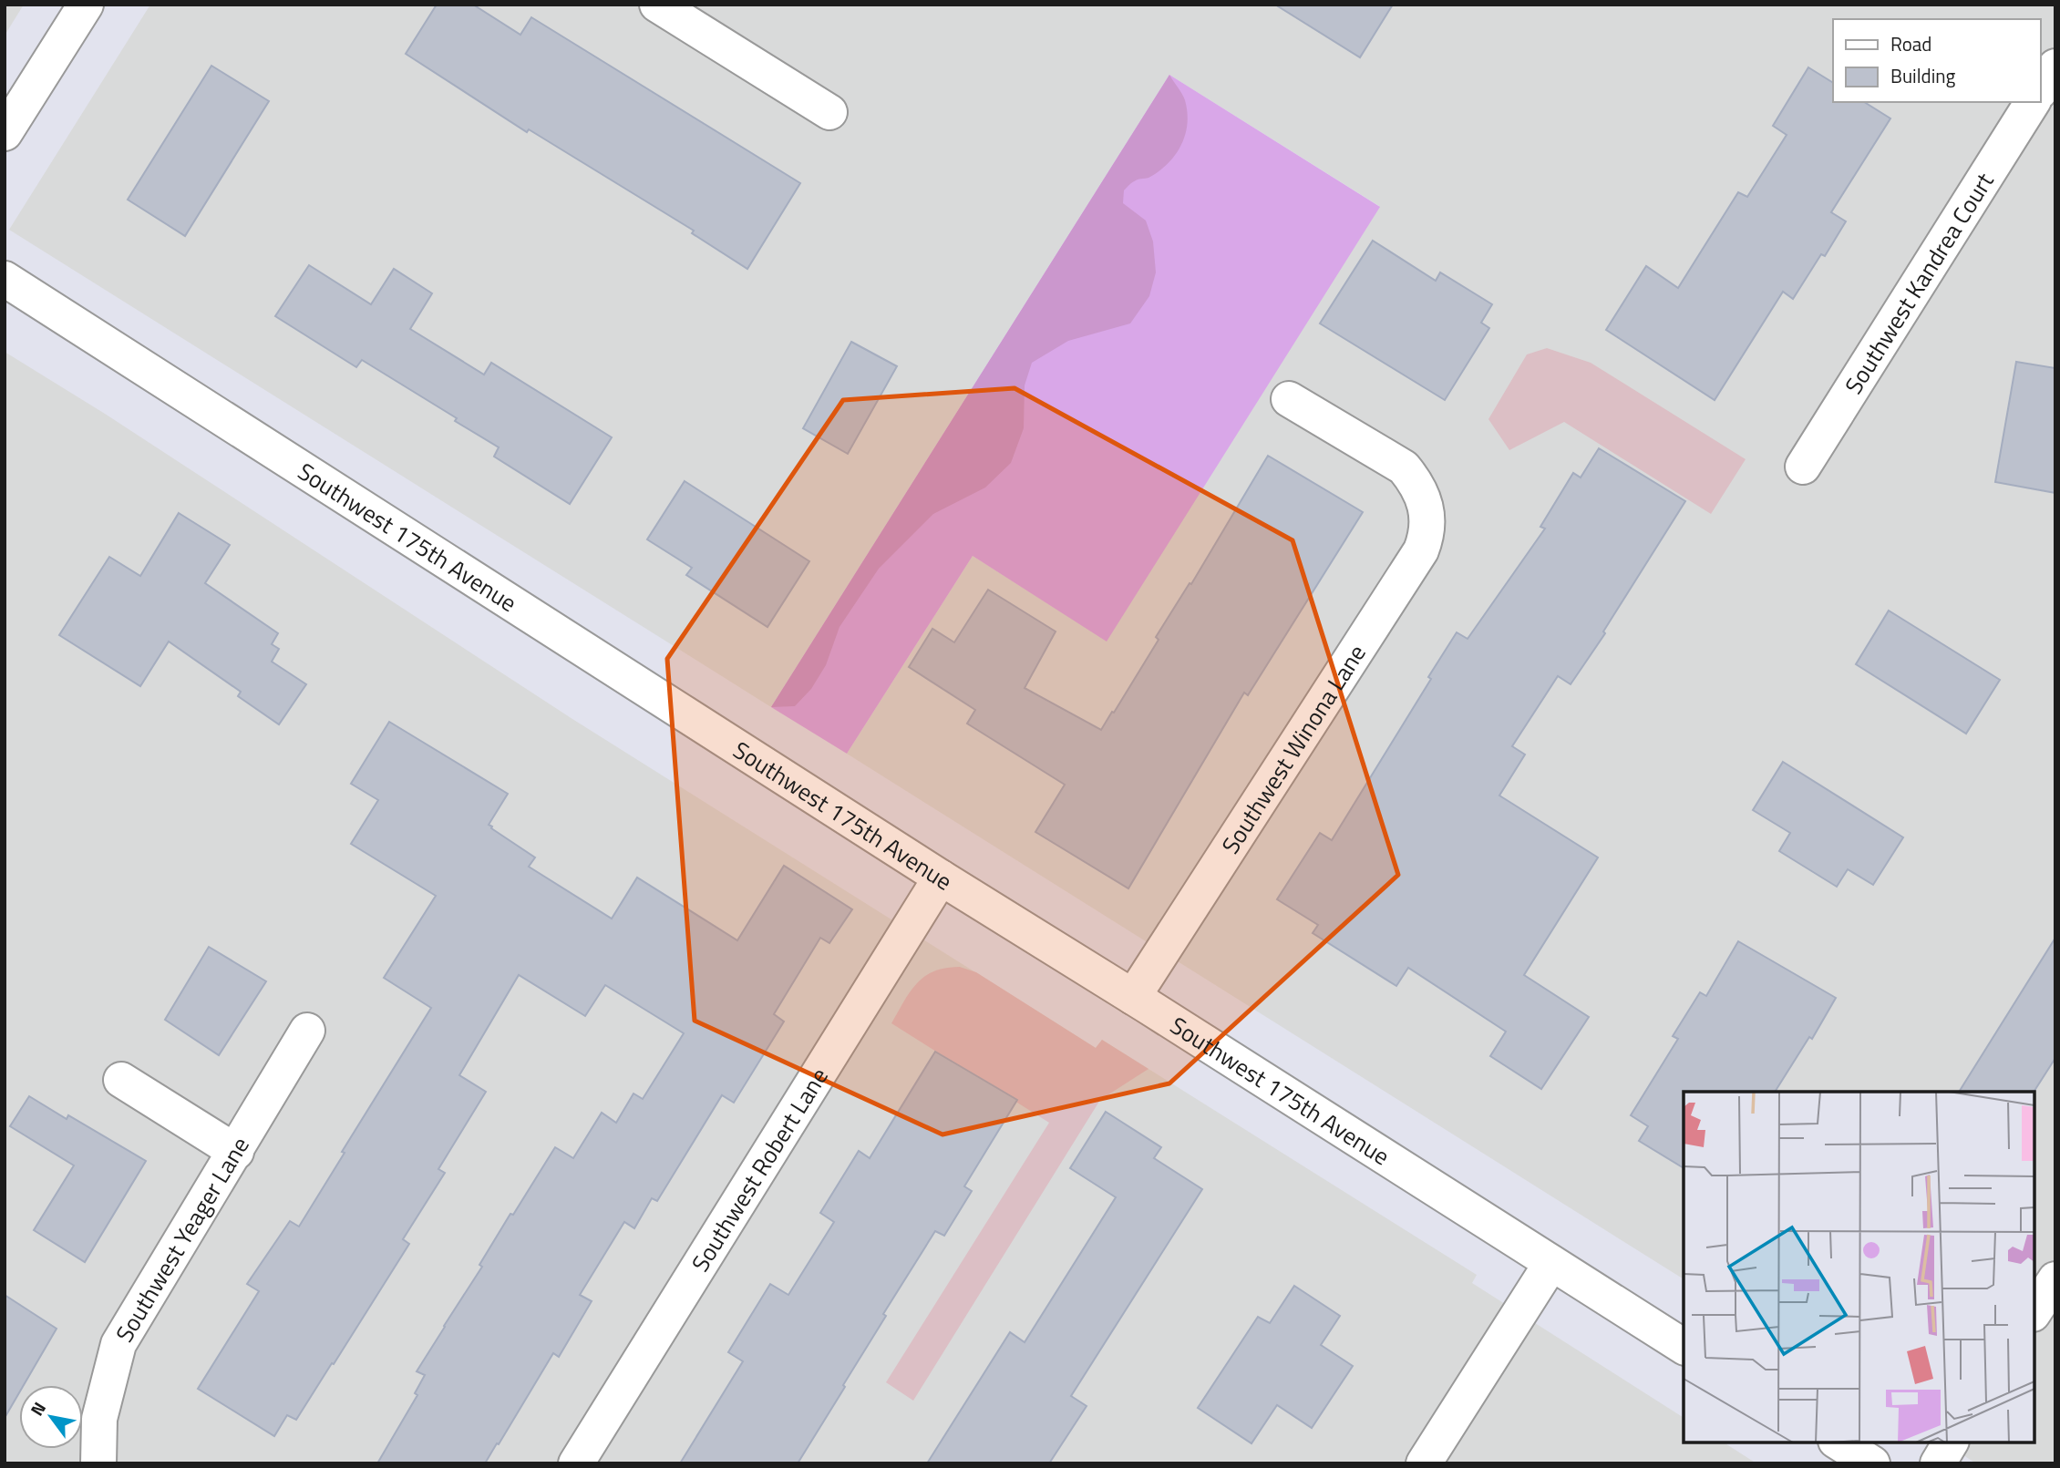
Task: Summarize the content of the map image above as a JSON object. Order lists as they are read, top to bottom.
{
  "streets": {
    "street": [
      "Southwest Kandrea Court",
      "Southwest 175th Avenue",
      "Southwest Winona Lane",
      "Southwest Robert Lane",
      "Southwest Yeager Lane"
    ]
  },
  "crossings": [
    ["Southwest 175th Avenue", "Southwest Winona Lane"],
    ["Southwest 175th Avenue", "Southwest Robert Lane"]
  ],
  "legend": ["Road", "Building"],
  "north": "top left"
}
